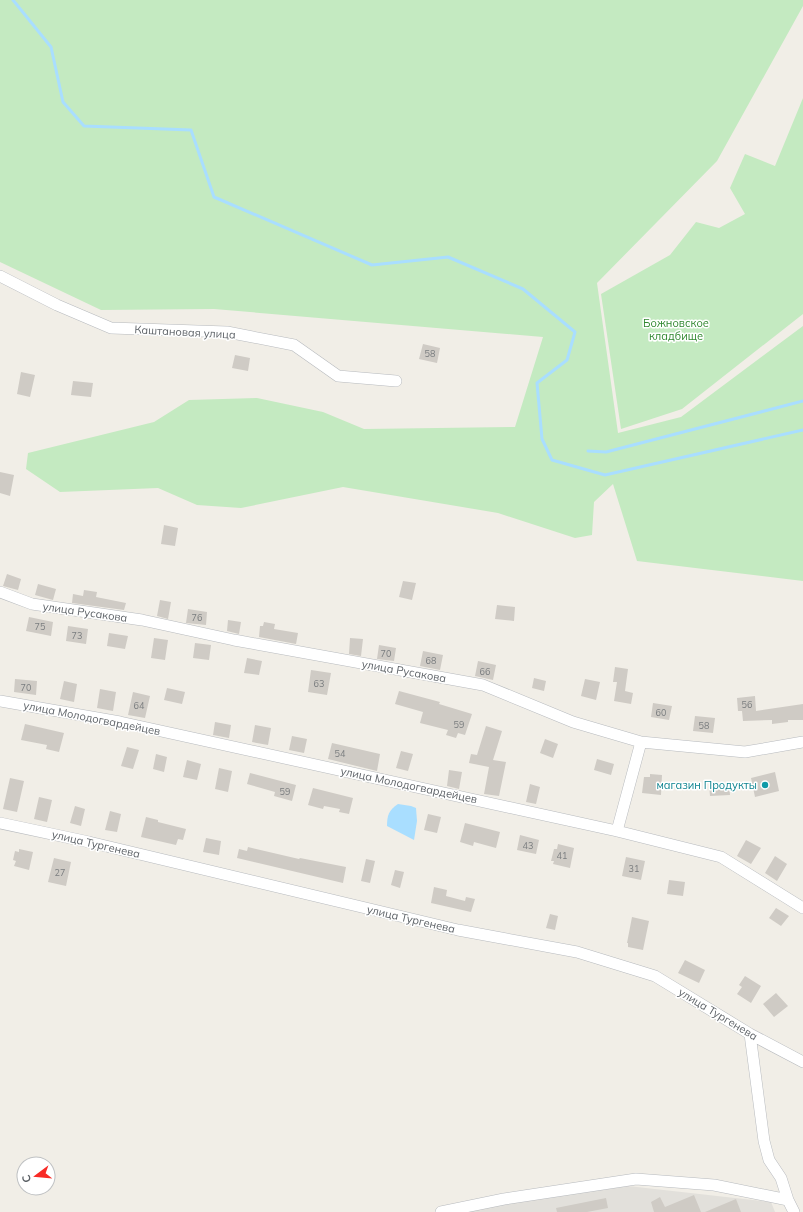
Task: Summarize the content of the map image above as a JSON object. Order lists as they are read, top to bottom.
{
  "streets": {
    "street": [
      "Каштановая улица",
      "улица Русакова",
      "улица Молодогвардейцев",
      "улица Тургенева"
    ]
  },
  "parks": ["Божновское кладбище"],
  "places": ["магазин Продукты"],
  "house_numbers": [
    "58",
    "76",
    "75",
    "73",
    "70",
    "68",
    "66",
    "63",
    "70",
    "56",
    "64",
    "60",
    "59",
    "58",
    "54",
    "59",
    "43",
    "41",
    "31",
    "27"
  ],
  "north": "left"
}
